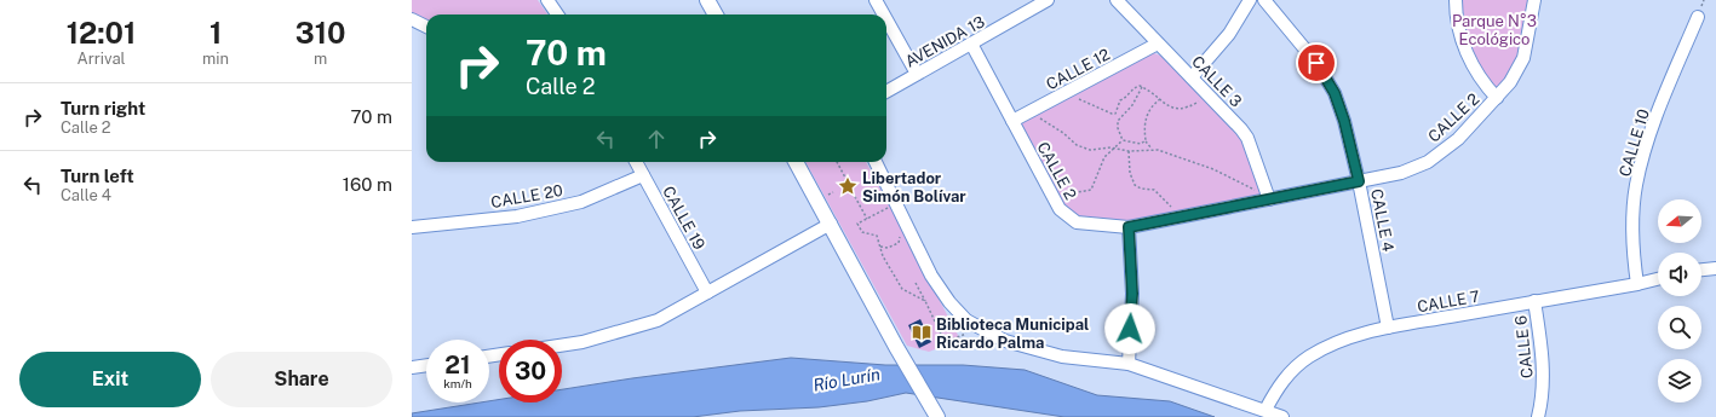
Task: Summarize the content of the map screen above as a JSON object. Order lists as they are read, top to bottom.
{
  "streets": {
    "street": [
      "AVENIDA 13",
      "CALLE 12",
      "CALLE 3",
      "CALLE 2",
      "CALLE 10",
      "CALLE 20",
      "CALLE 19",
      "CALLE 4",
      "CALLE 7",
      "CALLE 6"
    ]
  },
  "crossings": [
    ["AVENIDA 13", "CALLE 2"],
    ["CALLE 12", "CALLE 3"],
    ["CALLE 12", "CALLE 2"],
    ["CALLE 3", "CALLE 2"],
    ["CALLE 2", "CALLE 4"],
    ["CALLE 10", "CALLE 7"],
    ["CALLE 20", "CALLE 19"],
    ["CALLE 4", "CALLE 7"],
    ["CALLE 7", "CALLE 6"]
  ],
  "water": ["Río Lurín"],
  "parks": ["Parque N°3 Ecológico"],
  "places": {
    "place": ["Libertador Simón Bolívar"],
    "library": ["Biblioteca Municipal Ricardo Palma"]
  },
  "north": "left",
  "page": {
    "eta": [
      "12:01",
      "Arrival",
      "1",
      "min",
      "310",
      "m"
    ],
    "turn": ["70 m", "Calle 2"],
    "list": [
      {
        "name": "Turn right",
        "note": "Calle 2",
        "value": "70 m"
      },
      {
        "name": "Turn left",
        "note": "Calle 4",
        "value": "160 m"
      }
    ],
    "speed": "21 km/h",
    "limit": "30",
    "buttons": ["Exit", "Share"]
  }
}
